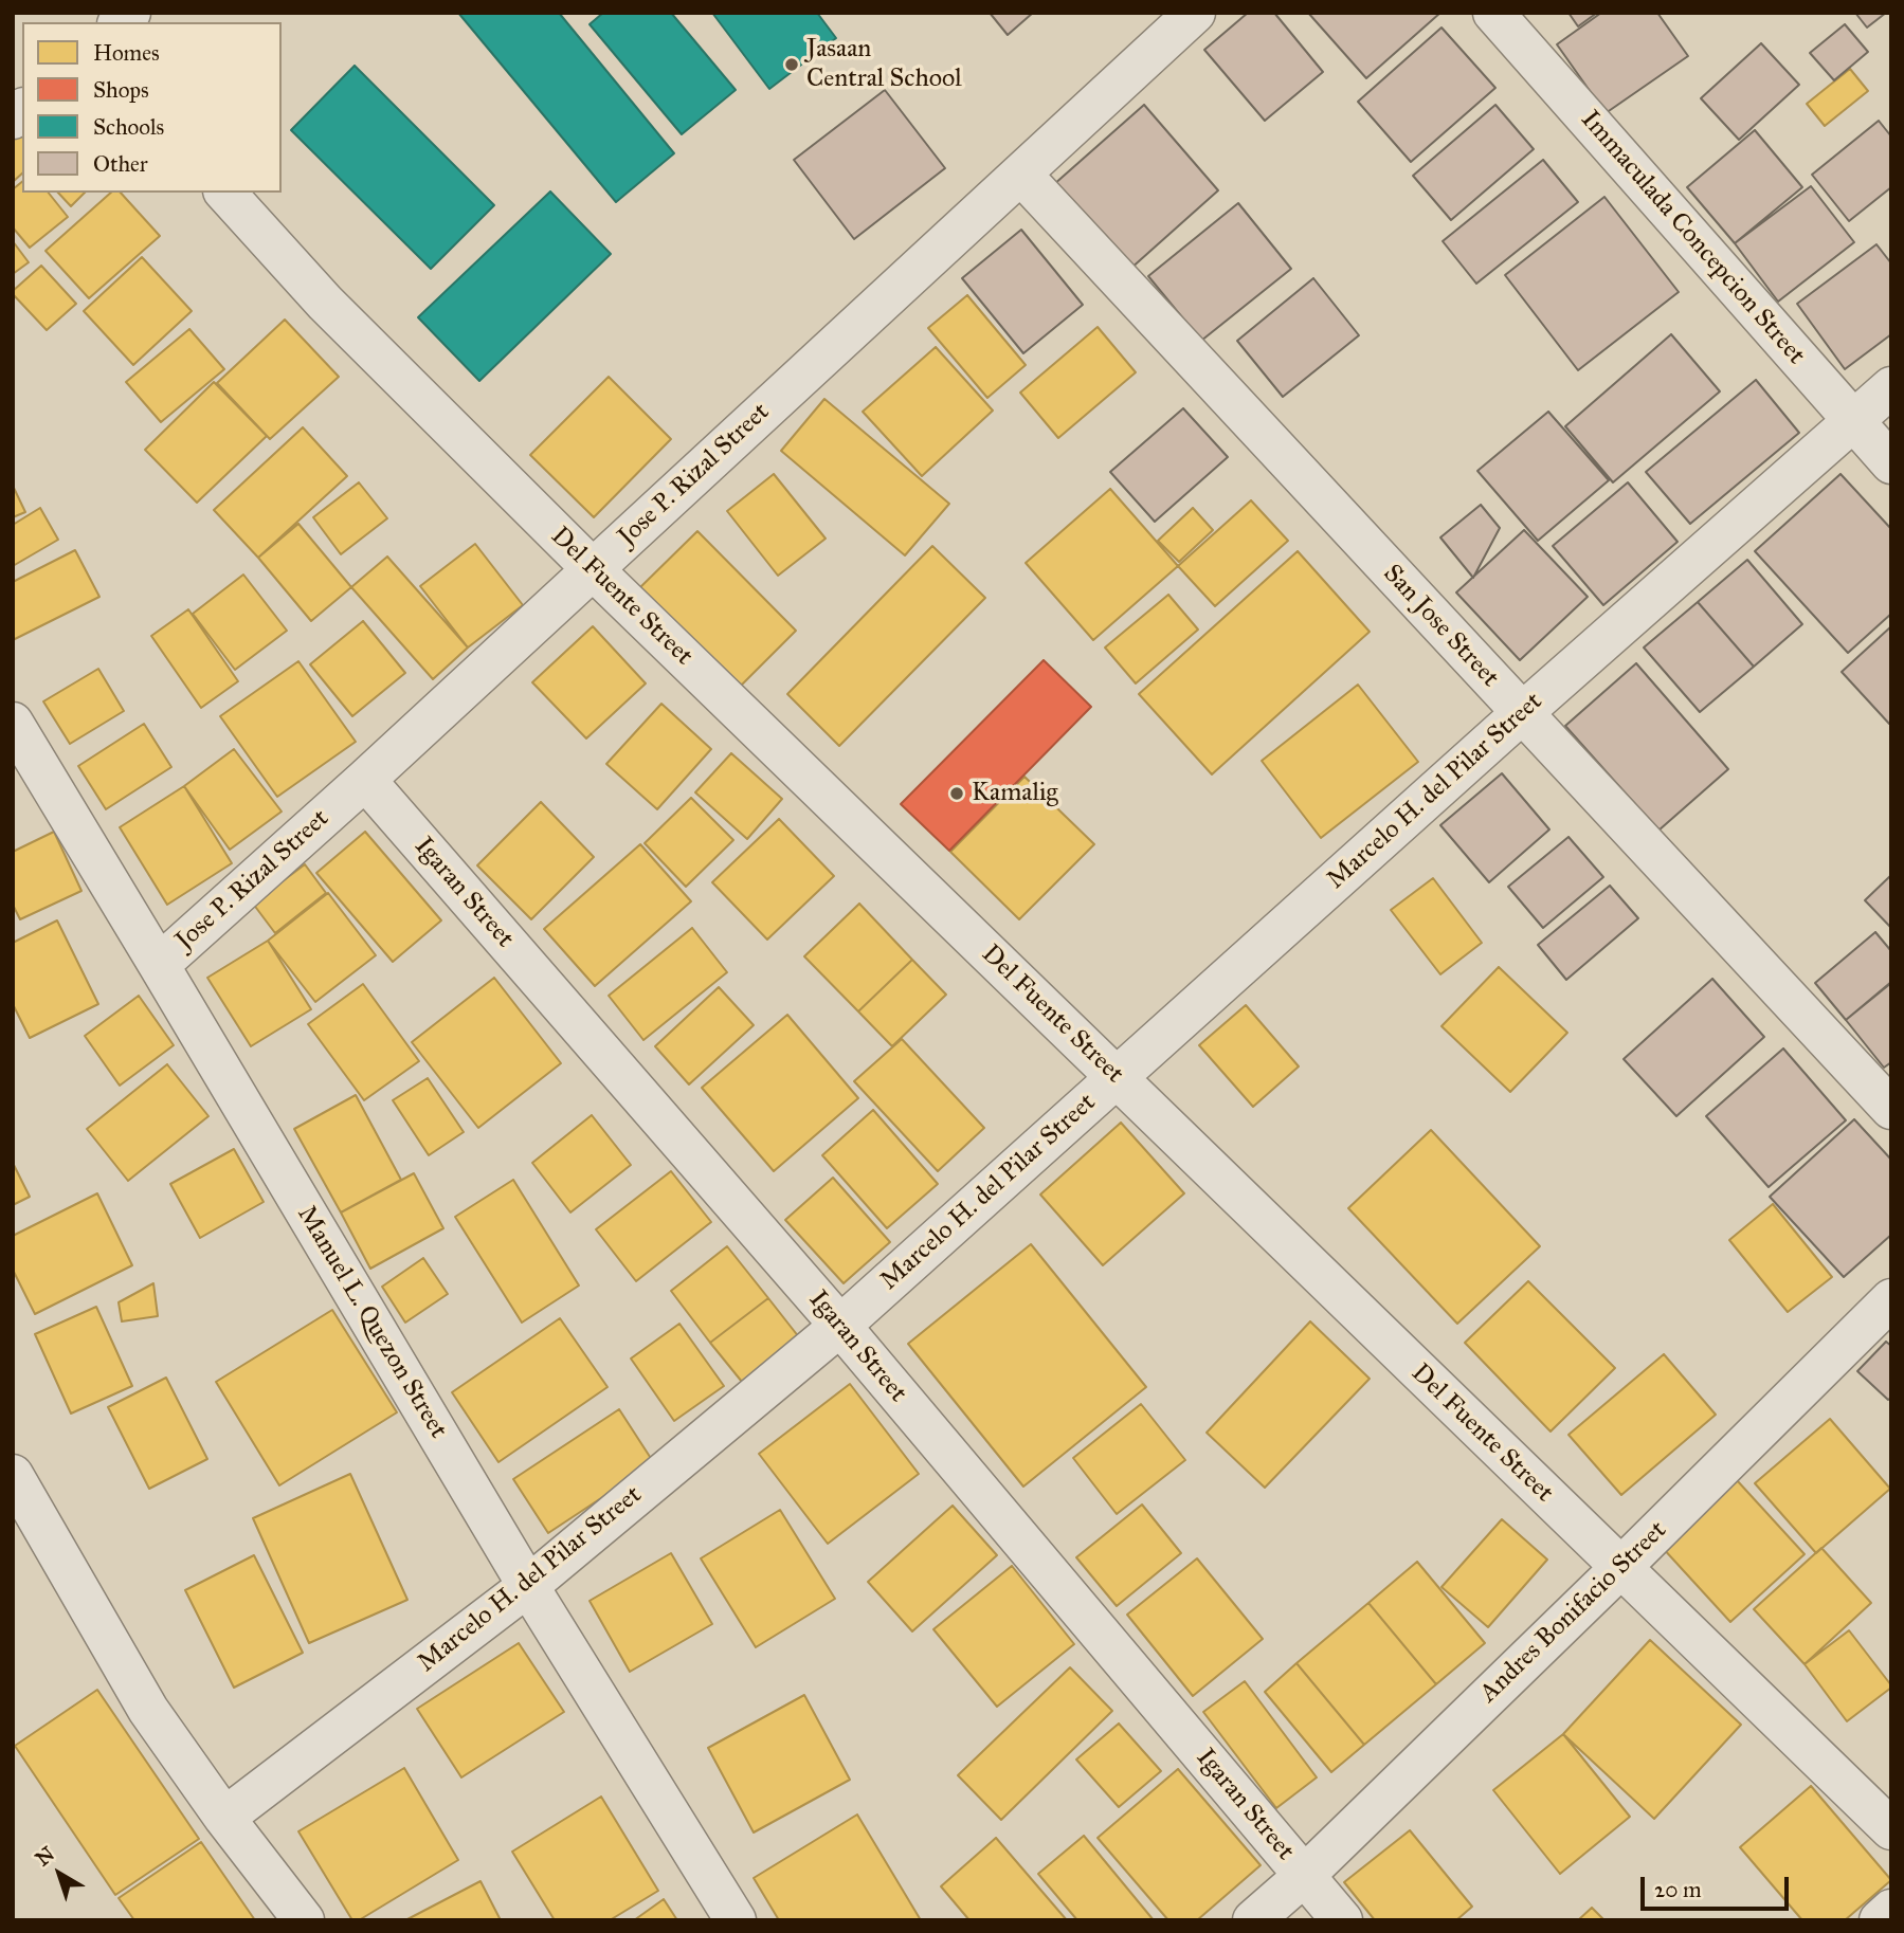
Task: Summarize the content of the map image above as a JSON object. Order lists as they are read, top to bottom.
{
  "streets": {
    "street": [
      "Immaculada Concepcion Street",
      "Jose P. Rizal Street",
      "Del Fuente Street",
      "San Jose Street",
      "Marcelo H. del Pilar Street",
      "Igaran Street",
      "Manuel L. Quezon Street",
      "Andres Bonifacio Street"
    ]
  },
  "crossings": [
    ["Immaculada Concepcion Street", "Marcelo H. del Pilar Street"],
    ["Jose P. Rizal Street", "Del Fuente Street"],
    ["Jose P. Rizal Street", "San Jose Street"],
    ["Jose P. Rizal Street", "Igaran Street"],
    ["Jose P. Rizal Street", "Manuel L. Quezon Street"],
    ["Del Fuente Street", "Marcelo H. del Pilar Street"],
    ["Del Fuente Street", "Andres Bonifacio Street"],
    ["San Jose Street", "Marcelo H. del Pilar Street"],
    ["Marcelo H. del Pilar Street", "Igaran Street"],
    ["Marcelo H. del Pilar Street", "Manuel L. Quezon Street"],
    ["Igaran Street", "Andres Bonifacio Street"]
  ],
  "places": ["Jasaan Central School", "Kamalig"],
  "legend": [
    "Homes",
    "Shops",
    "Schools",
    "Other"
  ],
  "scale_bar": "20 m",
  "north": "top left"
}
